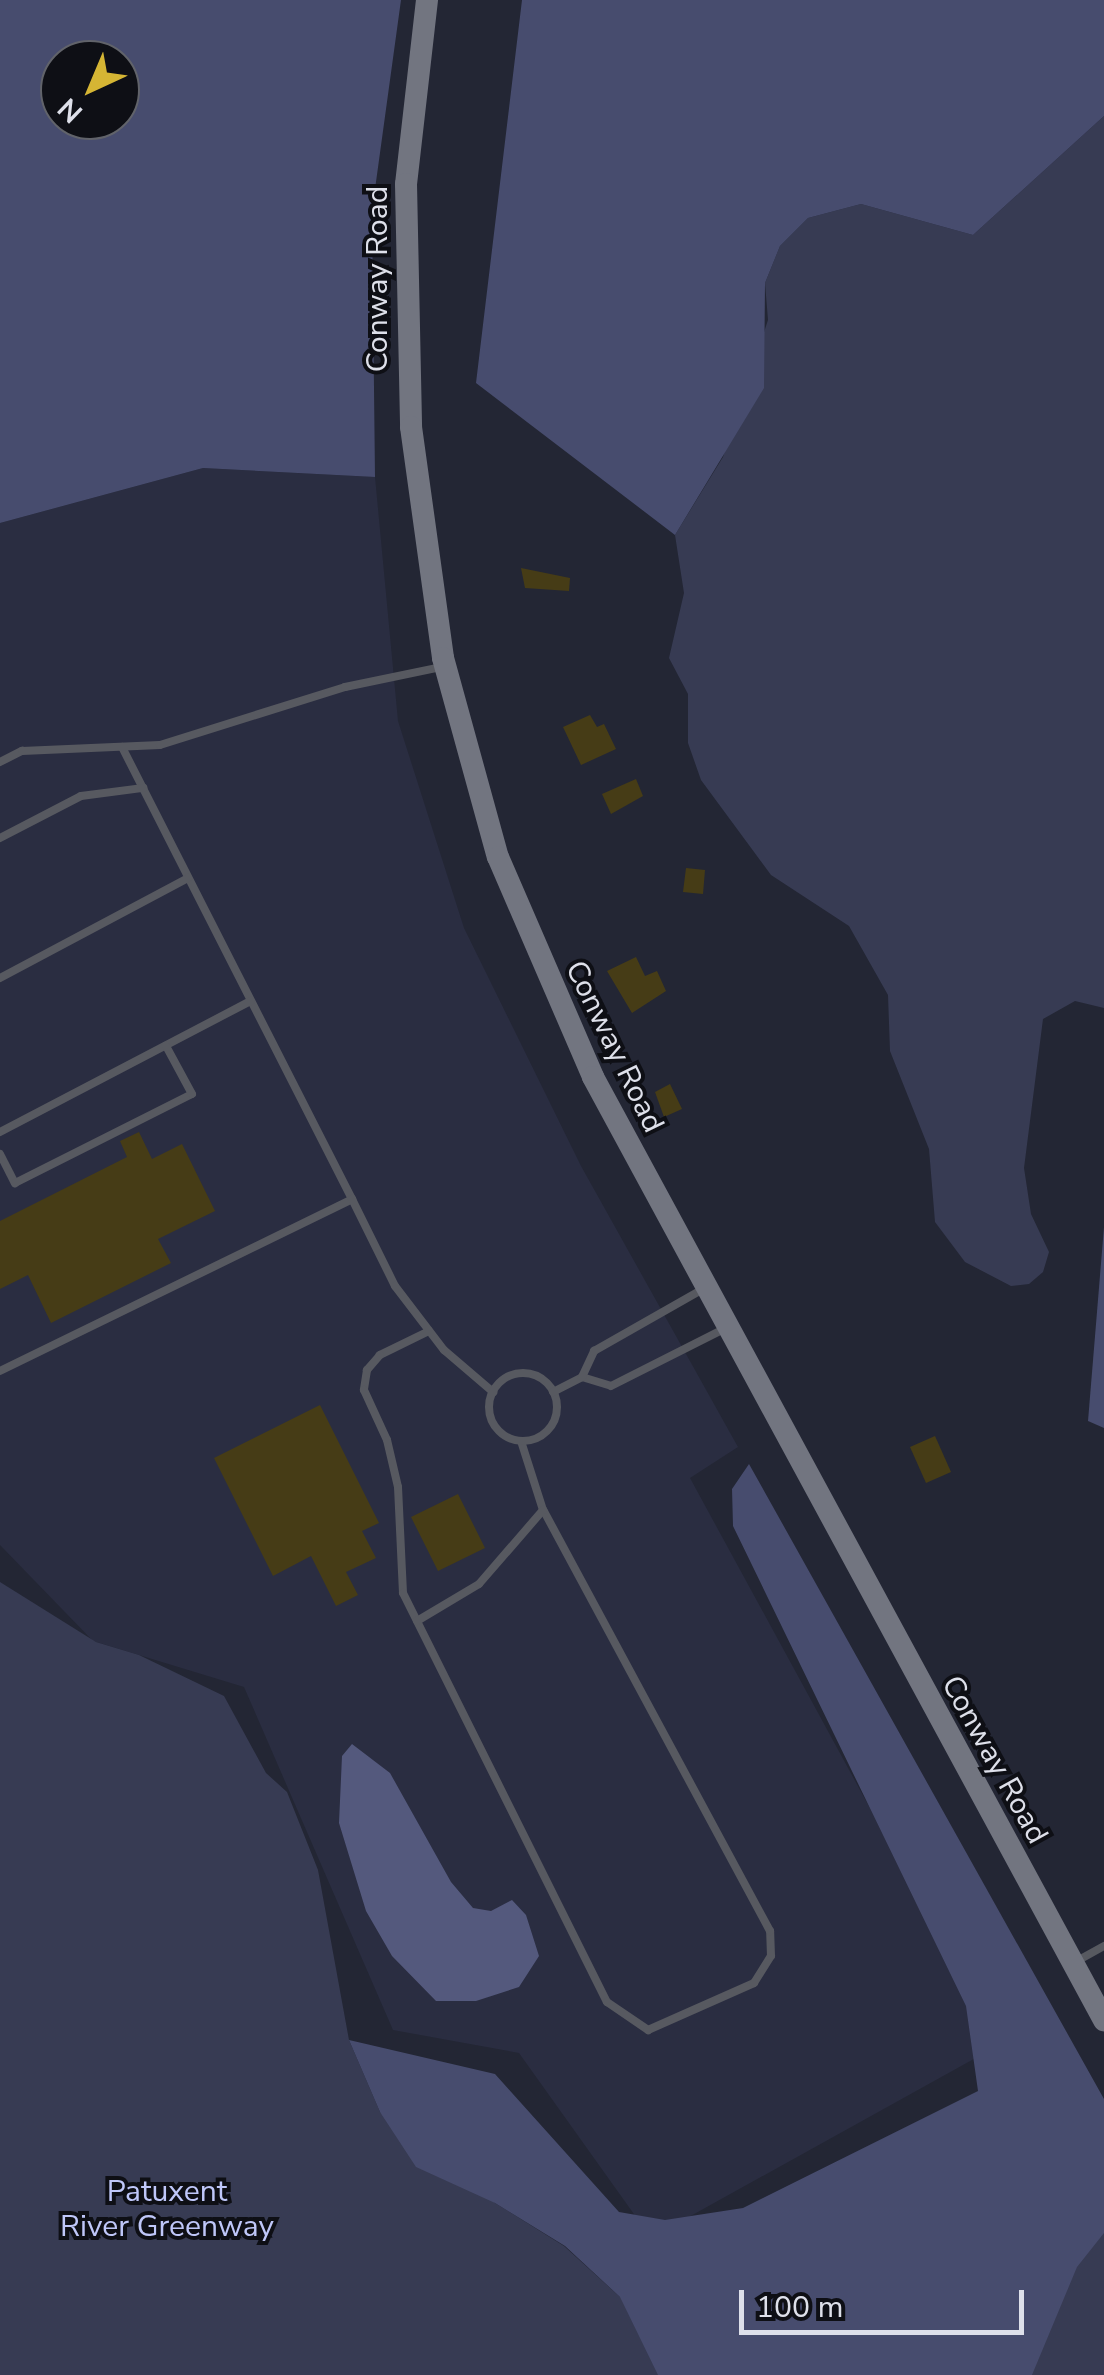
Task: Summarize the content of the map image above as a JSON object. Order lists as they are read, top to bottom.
{
  "streets": {
    "street": ["Conway Road"]
  },
  "parks": ["Patuxent River Greenway"],
  "scale_bar": "100 m",
  "north": "bottom left"
}
